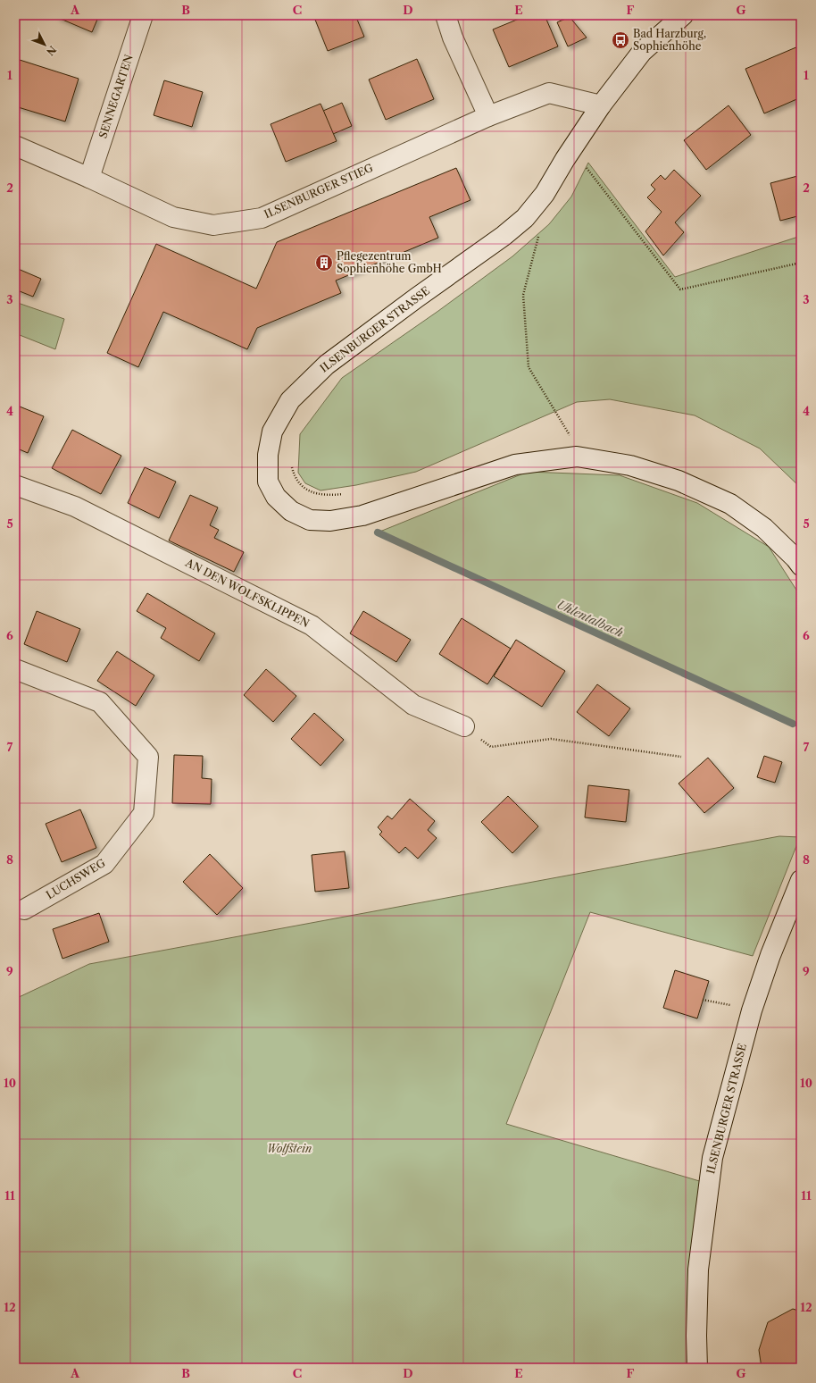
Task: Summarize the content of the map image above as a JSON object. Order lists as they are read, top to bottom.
{
  "streets": {
    "street": [
      "SENNEGARTEN",
      "ILSENBURGER STIEG",
      "ILSENBURGER STRASSE",
      "AN DEN WOLFSKLIPPEN",
      "LUCHSWEG"
    ]
  },
  "crossings": [
    ["SENNEGARTEN", "ILSENBURGER STIEG"],
    ["ILSENBURGER STIEG", "ILSENBURGER STRASSE"]
  ],
  "water": ["Uhlentalbach"],
  "parks": ["Wolfstein"],
  "places": {
    "bus stop": ["Bad Harzburg, Sophienhöhe"],
    "building": ["Pflegezentrum Sophienhöhe GmbH"]
  },
  "north": "bottom right",
  "grid": {
    "columns": [
      "A",
      "B",
      "C",
      "D",
      "E",
      "F",
      "G"
    ],
    "rows": [
      "1",
      "2",
      "3",
      "4",
      "5",
      "6",
      "7",
      "8",
      "9",
      "10",
      "11",
      "12"
    ]
  }
}
